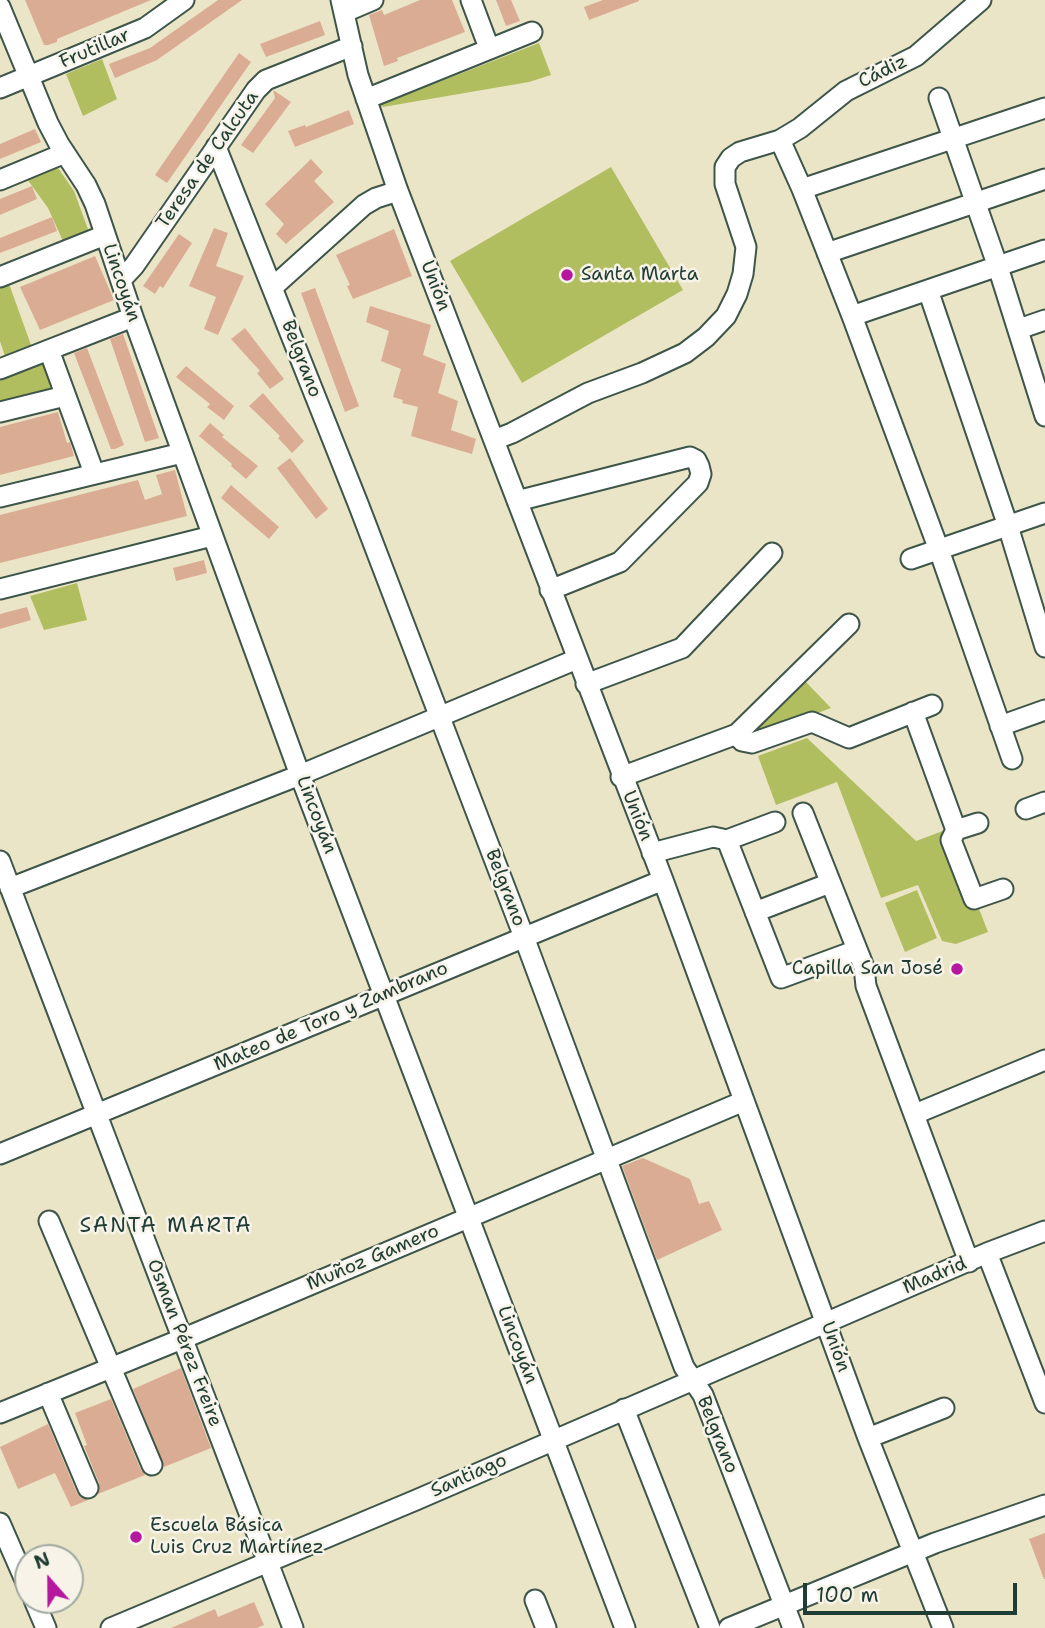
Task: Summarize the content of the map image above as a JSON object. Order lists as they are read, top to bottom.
{
  "streets": {
    "street": [
      "Frutillar",
      "Cádiz",
      "Teresa de Calcuta",
      "Lincoyán",
      "Unión",
      "Belgrano",
      "Mateo de Toro y Zambrano",
      "Muñoz Gamero",
      "Madrid",
      "Osman Pérez Freire",
      "Santiago"
    ]
  },
  "crossings": [
    ["Frutillar", "Lincoyán"],
    ["Cádiz", "Unión"],
    ["Teresa de Calcuta", "Lincoyán"],
    ["Teresa de Calcuta", "Unión"],
    ["Teresa de Calcuta", "Belgrano"],
    ["Lincoyán", "Mateo de Toro y Zambrano"],
    ["Lincoyán", "Muñoz Gamero"],
    ["Lincoyán", "Santiago"],
    ["Unión", "Mateo de Toro y Zambrano"],
    ["Unión", "Muñoz Gamero"],
    ["Unión", "Madrid"],
    ["Unión", "Santiago"],
    ["Belgrano", "Mateo de Toro y Zambrano"],
    ["Belgrano", "Muñoz Gamero"],
    ["Belgrano", "Santiago"],
    ["Mateo de Toro y Zambrano", "Osman Pérez Freire"],
    ["Muñoz Gamero", "Osman Pérez Freire"],
    ["Madrid", "Santiago"],
    ["Osman Pérez Freire", "Santiago"]
  ],
  "districts": ["SANTA MARTA"],
  "places": ["Santa Marta", "Capilla San José", "Escuela Básica Luis Cruz Martínez"],
  "scale_bar": "100 m",
  "north": "top"
}
